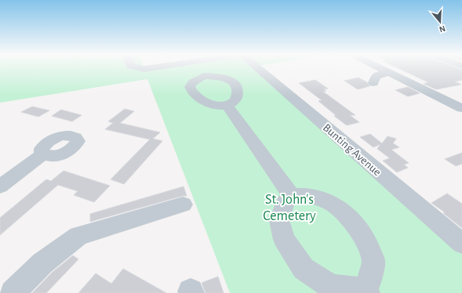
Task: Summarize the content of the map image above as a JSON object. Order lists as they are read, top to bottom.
{
  "streets": {
    "street": ["Bunting Avenue"]
  },
  "parks": ["St. John's Cemetery"],
  "north": "bottom"
}
